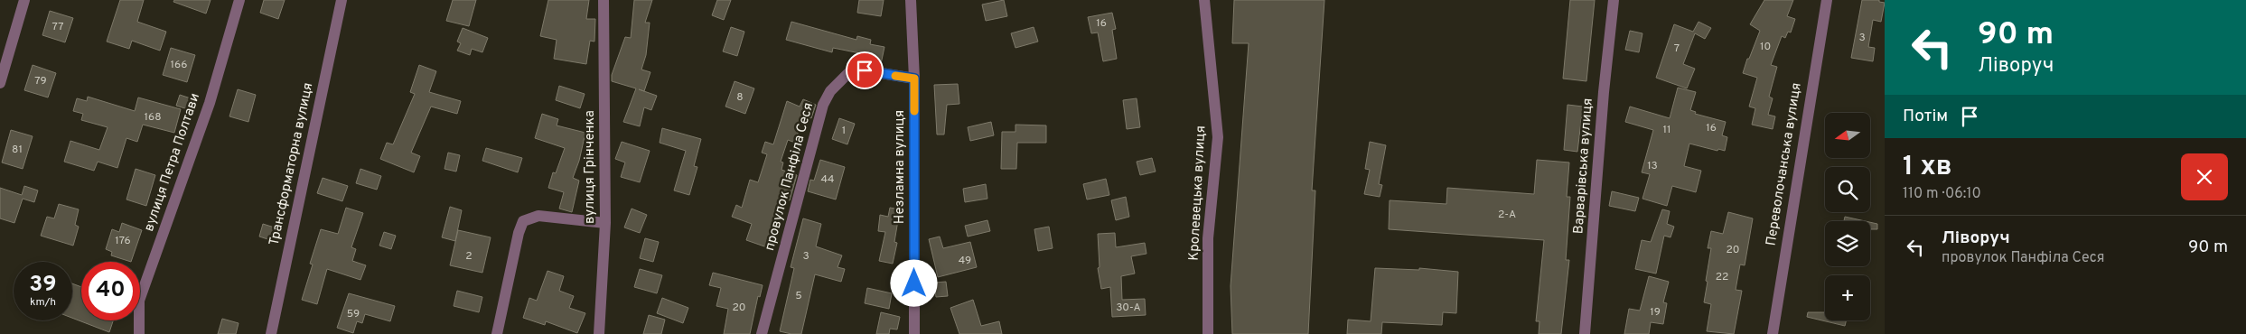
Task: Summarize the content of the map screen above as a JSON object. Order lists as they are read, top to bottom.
{
  "streets": {
    "street": [
      "вулиця Петра Полтави",
      "Трансформаторна вулиця",
      "Переволочанська вулиця",
      "Варварівська вулиця",
      "вулиця Грінченка",
      "Незламна вулиця",
      "провулок Панфіла Сеся",
      "Кролевецька вулиця"
    ]
  },
  "crossings": [
    ["Незламна вулиця", "провулок Панфіла Сеся"]
  ],
  "house_numbers": [
    "16",
    "77",
    "3",
    "10",
    "7",
    "166",
    "79",
    "8",
    "168",
    "16",
    "11",
    "1",
    "81",
    "13",
    "44",
    "2-А",
    "176",
    "20",
    "2",
    "3",
    "49",
    "22",
    "5",
    "20",
    "30-А",
    "19",
    "59"
  ],
  "north": "left",
  "page": {
    "turn": ["90 m", "Ліворуч"],
    "then": "Потім",
    "map_buttons": "+",
    "heading": ["1 хв", "110 m · 06:10"],
    "list": [
      {
        "name": "Ліворуч",
        "note": "провулок Панфіла Сеся",
        "value": "90 m"
      }
    ],
    "speed": "39 km/h",
    "limit": "40"
  }
}
